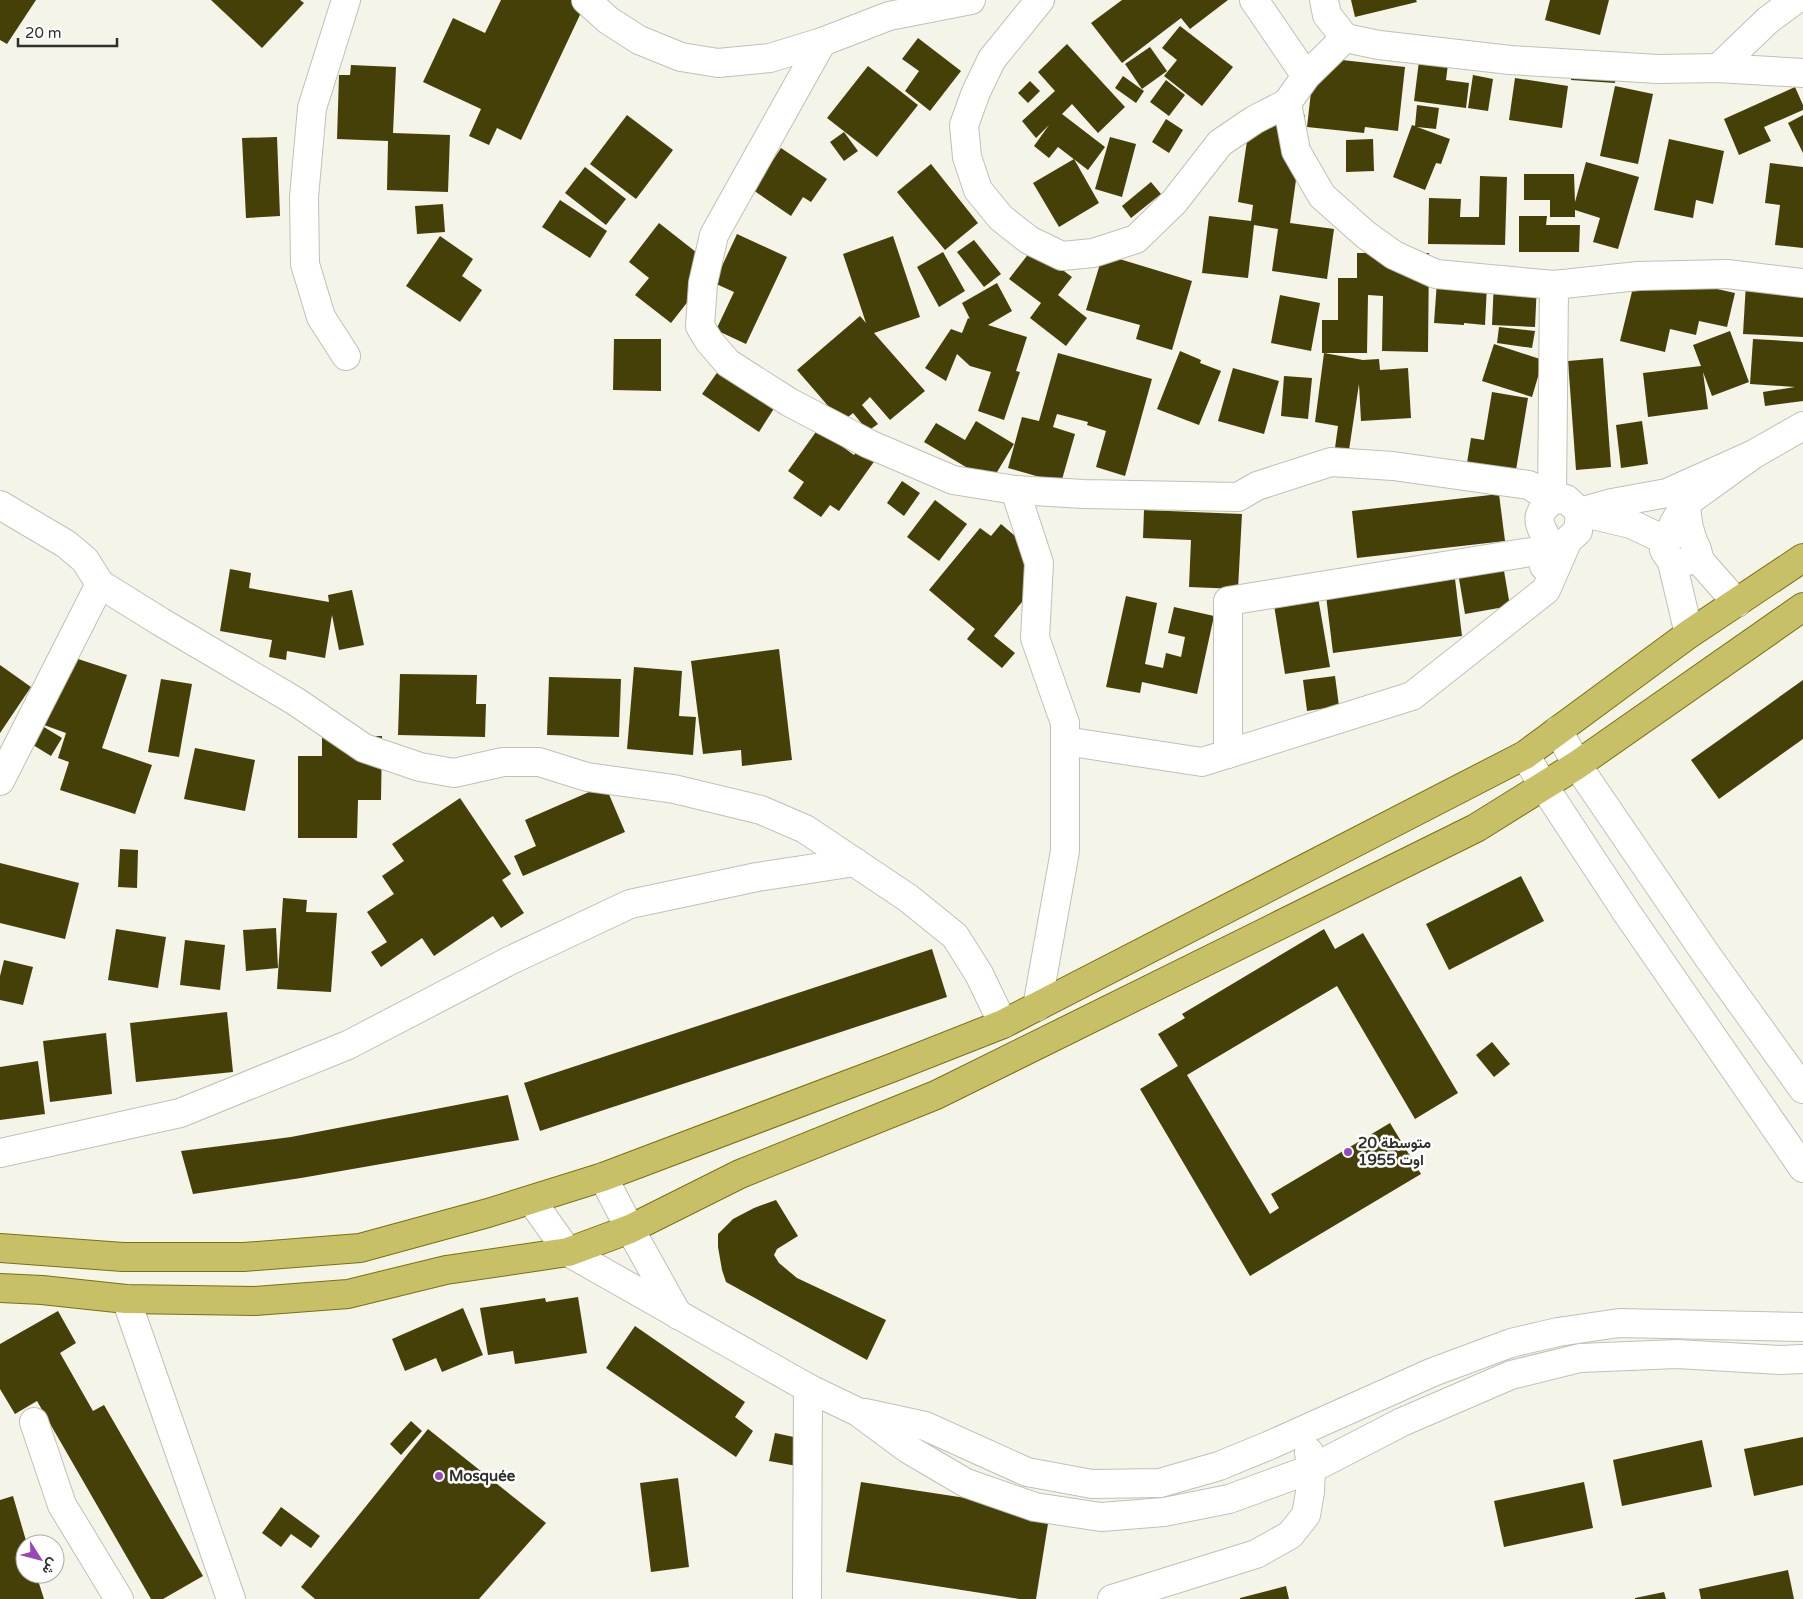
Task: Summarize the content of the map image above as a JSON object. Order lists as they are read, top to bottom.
{
  "places": ["متوسطة 20 اوت 1955", "Mosquée"],
  "scale_bar": "20 m",
  "north": "bottom right"
}
